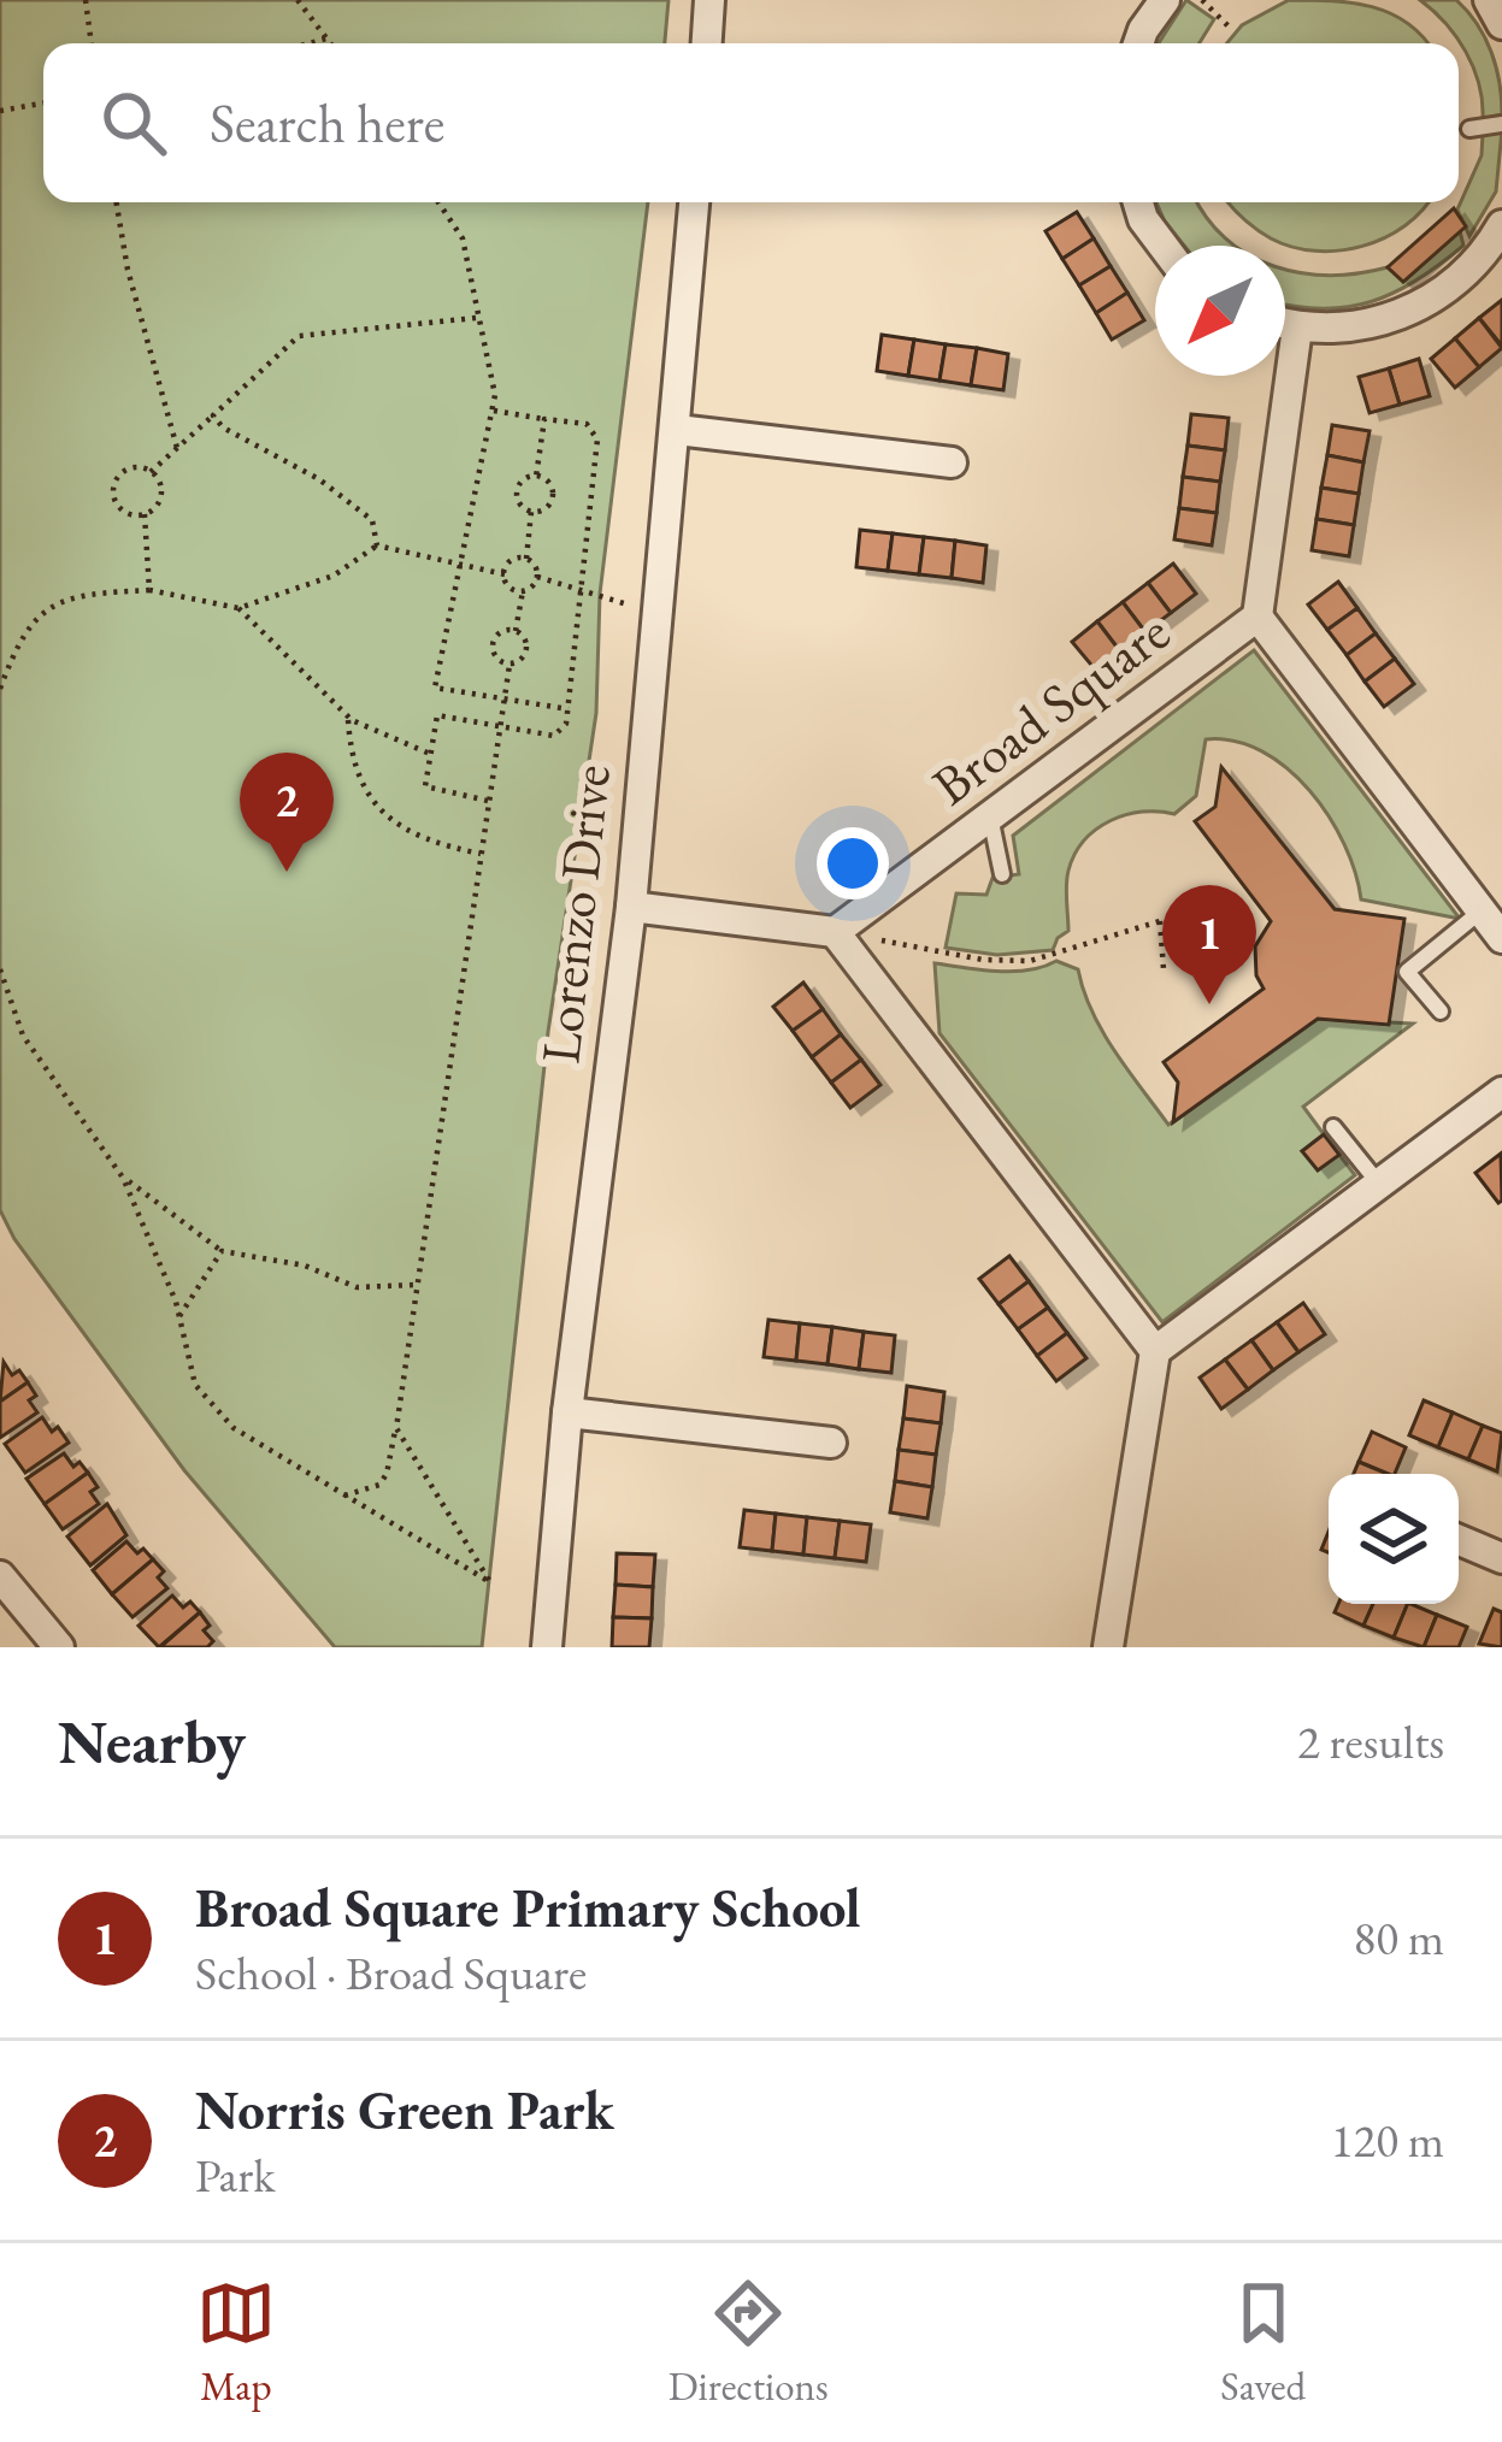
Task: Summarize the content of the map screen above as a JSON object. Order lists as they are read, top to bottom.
{
  "streets": {
    "street": ["Broad Square", "Lorenzo Drive"]
  },
  "north": "bottom left",
  "page": {
    "search": "Search here",
    "pins": ["2", "1"],
    "heading": ["Nearby", "2 results"],
    "list": [
      {
        "mark": "1",
        "name": "Broad Square Primary School",
        "note": "School · Broad Square",
        "value": "80 m"
      },
      {
        "mark": "2",
        "name": "Norris Green Park",
        "note": "Park",
        "value": "120 m"
      }
    ],
    "nav": ["Map", "Directions", "Saved"]
  }
}
